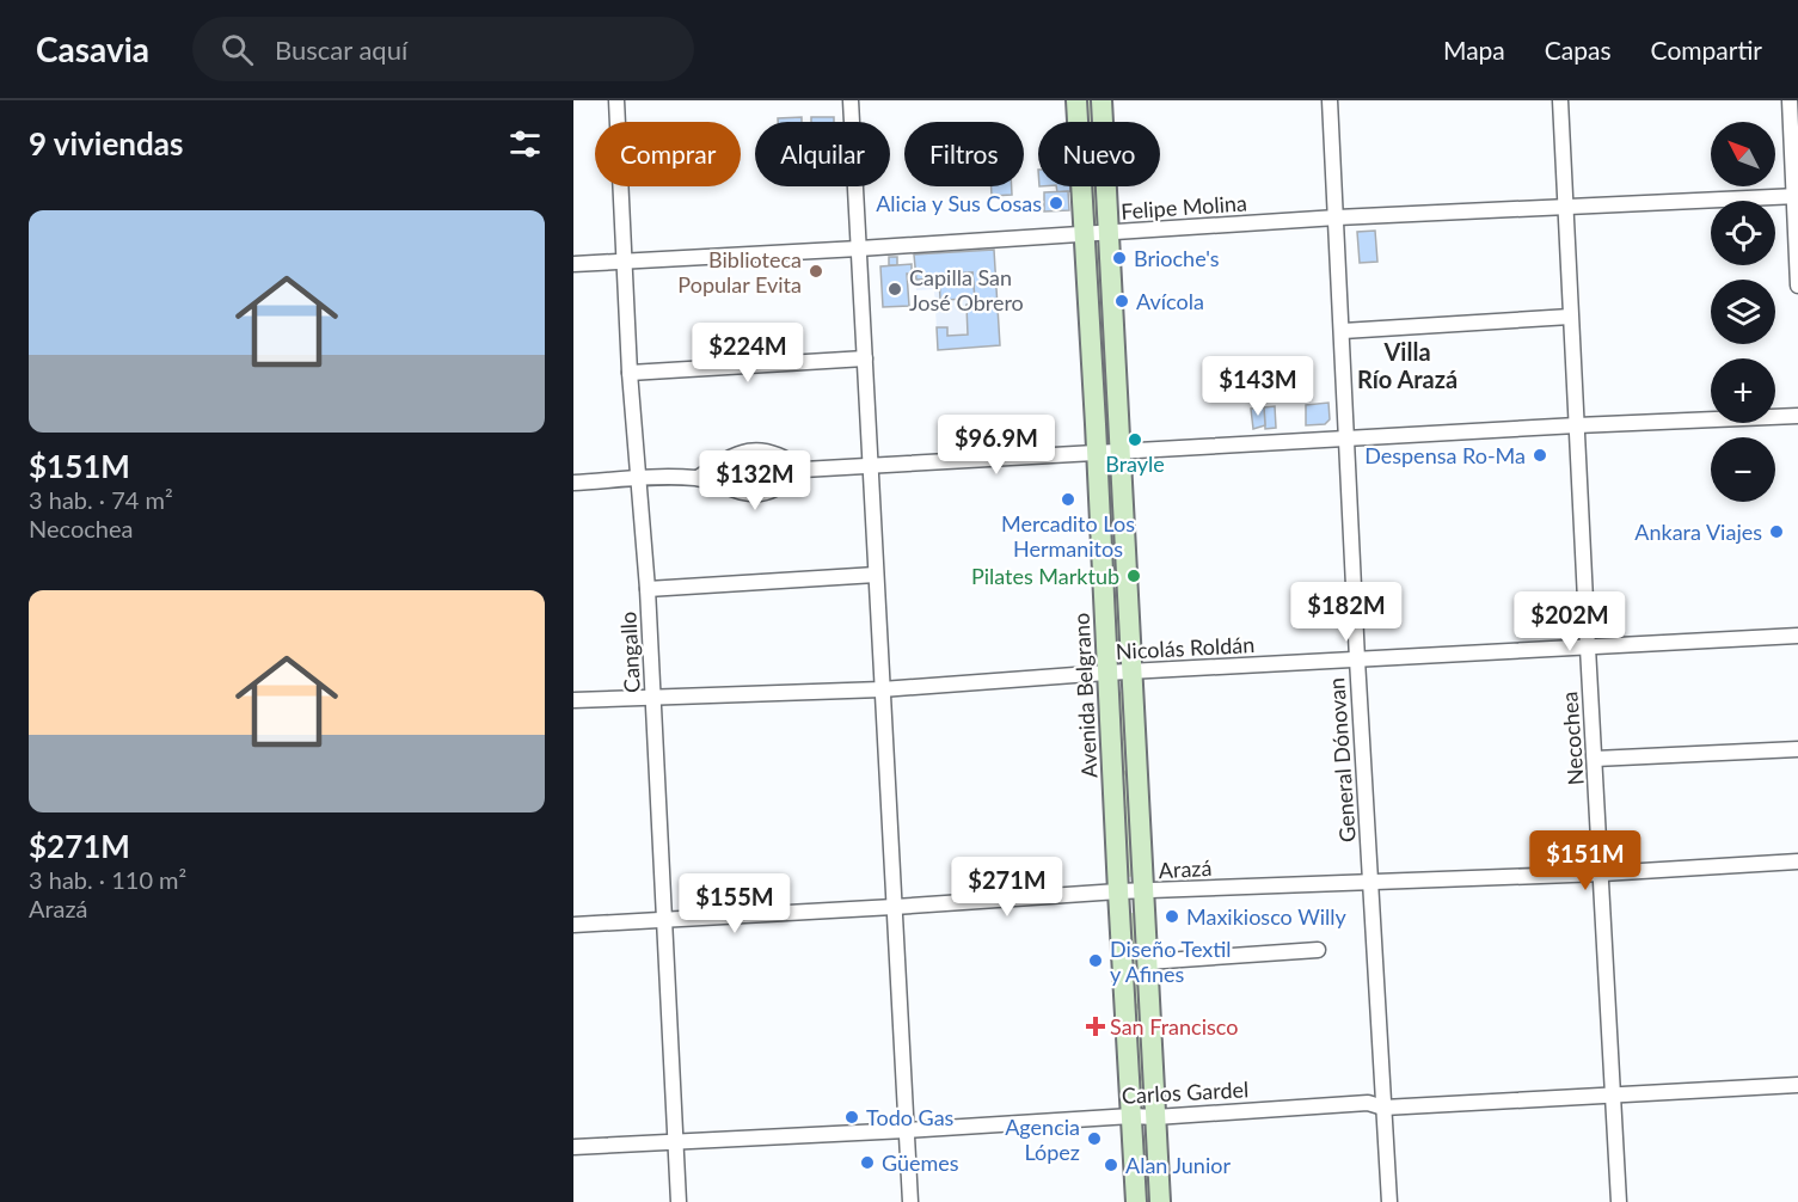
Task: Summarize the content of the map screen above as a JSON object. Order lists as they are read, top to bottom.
{
  "streets": {
    "main road": ["Avenida Belgrano"],
    "street": [
      "Felipe Molina",
      "Nicolás Roldán",
      "Cangallo",
      "Necochea",
      "General Dónovan",
      "Arazá",
      "Carlos Gardel"
    ]
  },
  "crossings": [
    ["Felipe Molina", "Cangallo"],
    ["Felipe Molina", "Avenida Belgrano"],
    ["Felipe Molina", "Necochea"],
    ["Felipe Molina", "General Dónovan"],
    ["Nicolás Roldán", "Cangallo"],
    ["Nicolás Roldán", "Avenida Belgrano"],
    ["Nicolás Roldán", "Necochea"],
    ["Nicolás Roldán", "General Dónovan"],
    ["Cangallo", "Arazá"],
    ["Cangallo", "Carlos Gardel"],
    ["Avenida Belgrano", "Arazá"],
    ["Avenida Belgrano", "Carlos Gardel"],
    ["Necochea", "Arazá"],
    ["Necochea", "Carlos Gardel"],
    ["General Dónovan", "Arazá"],
    ["General Dónovan", "Carlos Gardel"]
  ],
  "districts": ["Villa Río Arazá"],
  "places": {
    "other": [
      "Alicia y Sus Cosas",
      "Brioche's",
      "Biblioteca Popular Evita",
      "Capilla San José Obrero",
      "Avícola",
      "Brayle",
      "Despensa Ro-Ma",
      "Mercadito Los Hermanitos",
      "Ankara Viajes",
      "Pilates Marktub",
      "Maxikiosco Willy",
      "Diseño Textil y Afines",
      "Todo Gas",
      "Agencia López",
      "Güemes",
      "Alan Junior"
    ],
    "health": ["San Francisco"]
  },
  "north": "top left",
  "page": {
    "header": "Casavia",
    "search": "Buscar aquí",
    "nav": ["Mapa", "Capas", "Compartir"],
    "heading": "9 viviendas",
    "map_buttons": ["+", "−"],
    "chip": [
      "Comprar",
      "Alquilar",
      "Filtros",
      "Nuevo"
    ],
    "list": [
      {
        "name": "$151M",
        "note": "3 hab. · 74 m² · Necochea"
      },
      {
        "name": "$271M",
        "note": "3 hab. · 110 m² · Arazá"
      }
    ],
    "price": [
      "$224M",
      "$143M",
      "$96.9M",
      "$132M",
      "$182M",
      "$202M",
      "$151M",
      "$271M",
      "$155M"
    ]
  }
}
